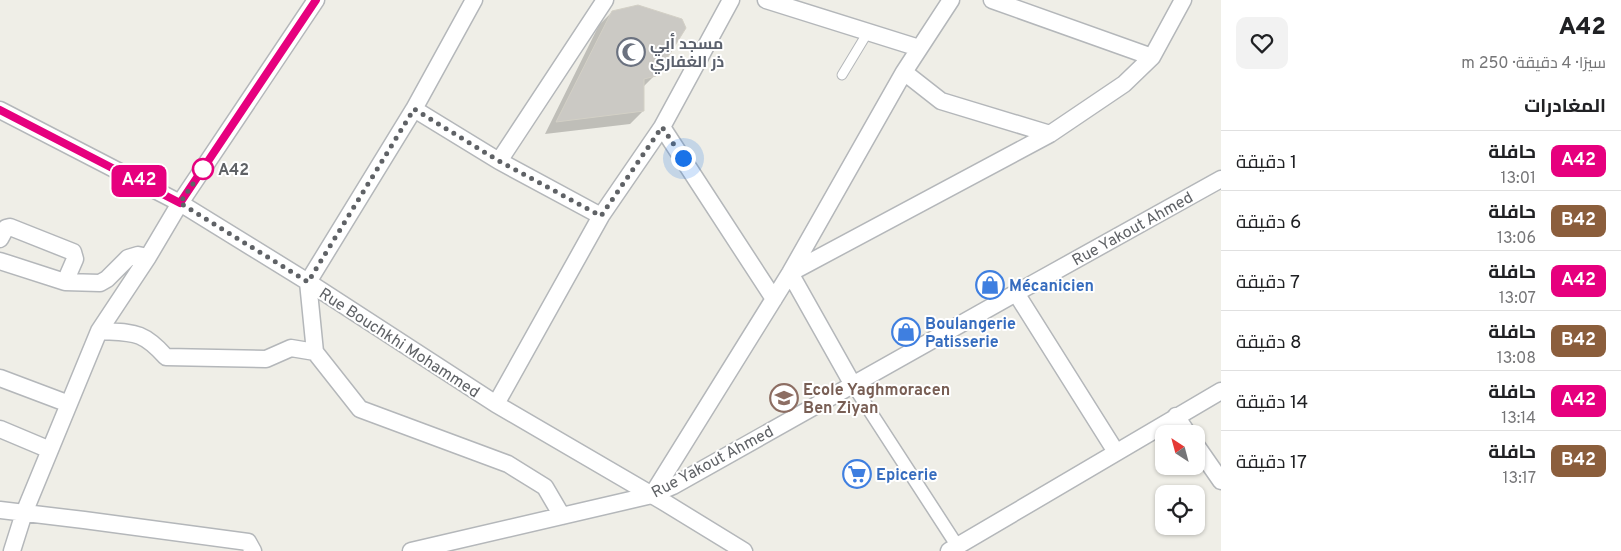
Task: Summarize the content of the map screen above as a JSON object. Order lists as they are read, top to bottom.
{
  "streets": {
    "street": ["Rue Yakout Ahmed", "Rue Bouchkhi Mohammed"]
  },
  "crossings": [
    ["Rue Yakout Ahmed", "Rue Bouchkhi Mohammed"]
  ],
  "places": {
    "mosque": ["مسجد أبي ذر الغفاري"],
    "other": ["A42"],
    "shop": ["Mécanicien", "Boulangerie Patisserie"],
    "school or university": ["Ecole Yaghmoracen Ben Ziyan"],
    "supermarket": ["Epicerie"]
  },
  "lines": ["bus line A42"],
  "north": "top left",
  "page": {
    "heading": [
      ["A42", "سيرًا · 4 دقيقة · 250 m"],
      "المغادرات"
    ],
    "on_map": "A42",
    "list": [
      {
        "mark": "A42",
        "name": "حافلة",
        "note": "13:01",
        "value": "1 دقيقة"
      },
      {
        "mark": "B42",
        "name": "حافلة",
        "note": "13:06",
        "value": "6 دقيقة"
      },
      {
        "mark": "A42",
        "name": "حافلة",
        "note": "13:07",
        "value": "7 دقيقة"
      },
      {
        "mark": "B42",
        "name": "حافلة",
        "note": "13:08",
        "value": "8 دقيقة"
      },
      {
        "mark": "A42",
        "name": "حافلة",
        "note": "13:14",
        "value": "14 دقيقة"
      },
      {
        "mark": "B42",
        "name": "حافلة",
        "note": "13:17",
        "value": "17 دقيقة"
      }
    ]
  }
}
